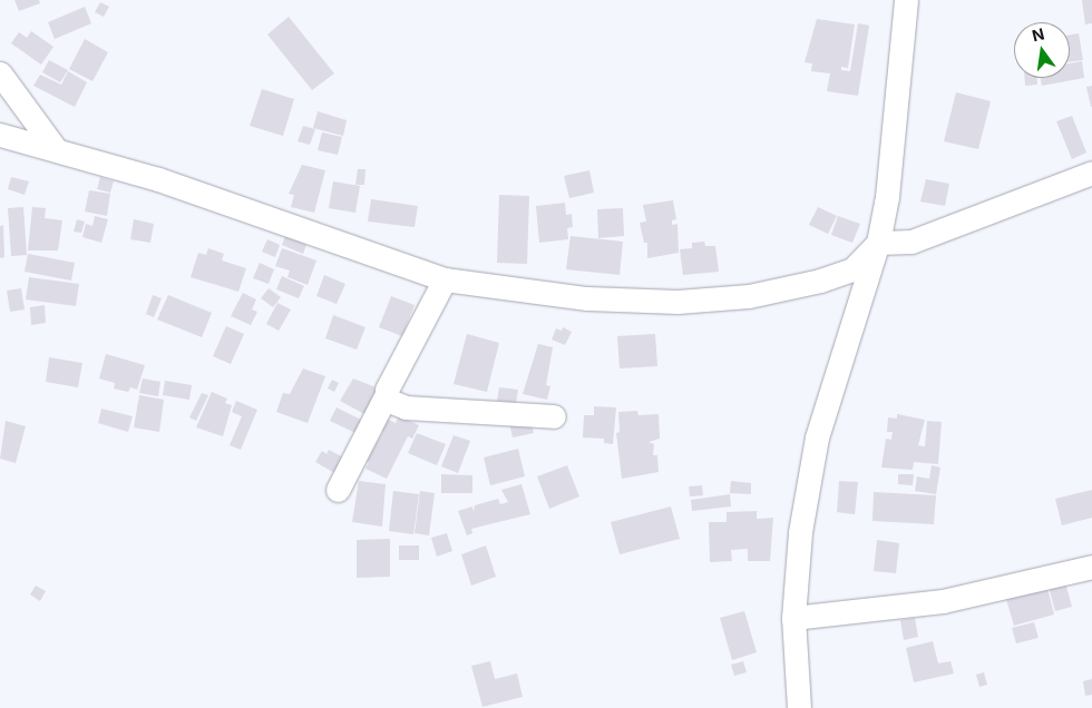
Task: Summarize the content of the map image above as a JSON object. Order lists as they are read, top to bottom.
{
  "north": "top"
}
